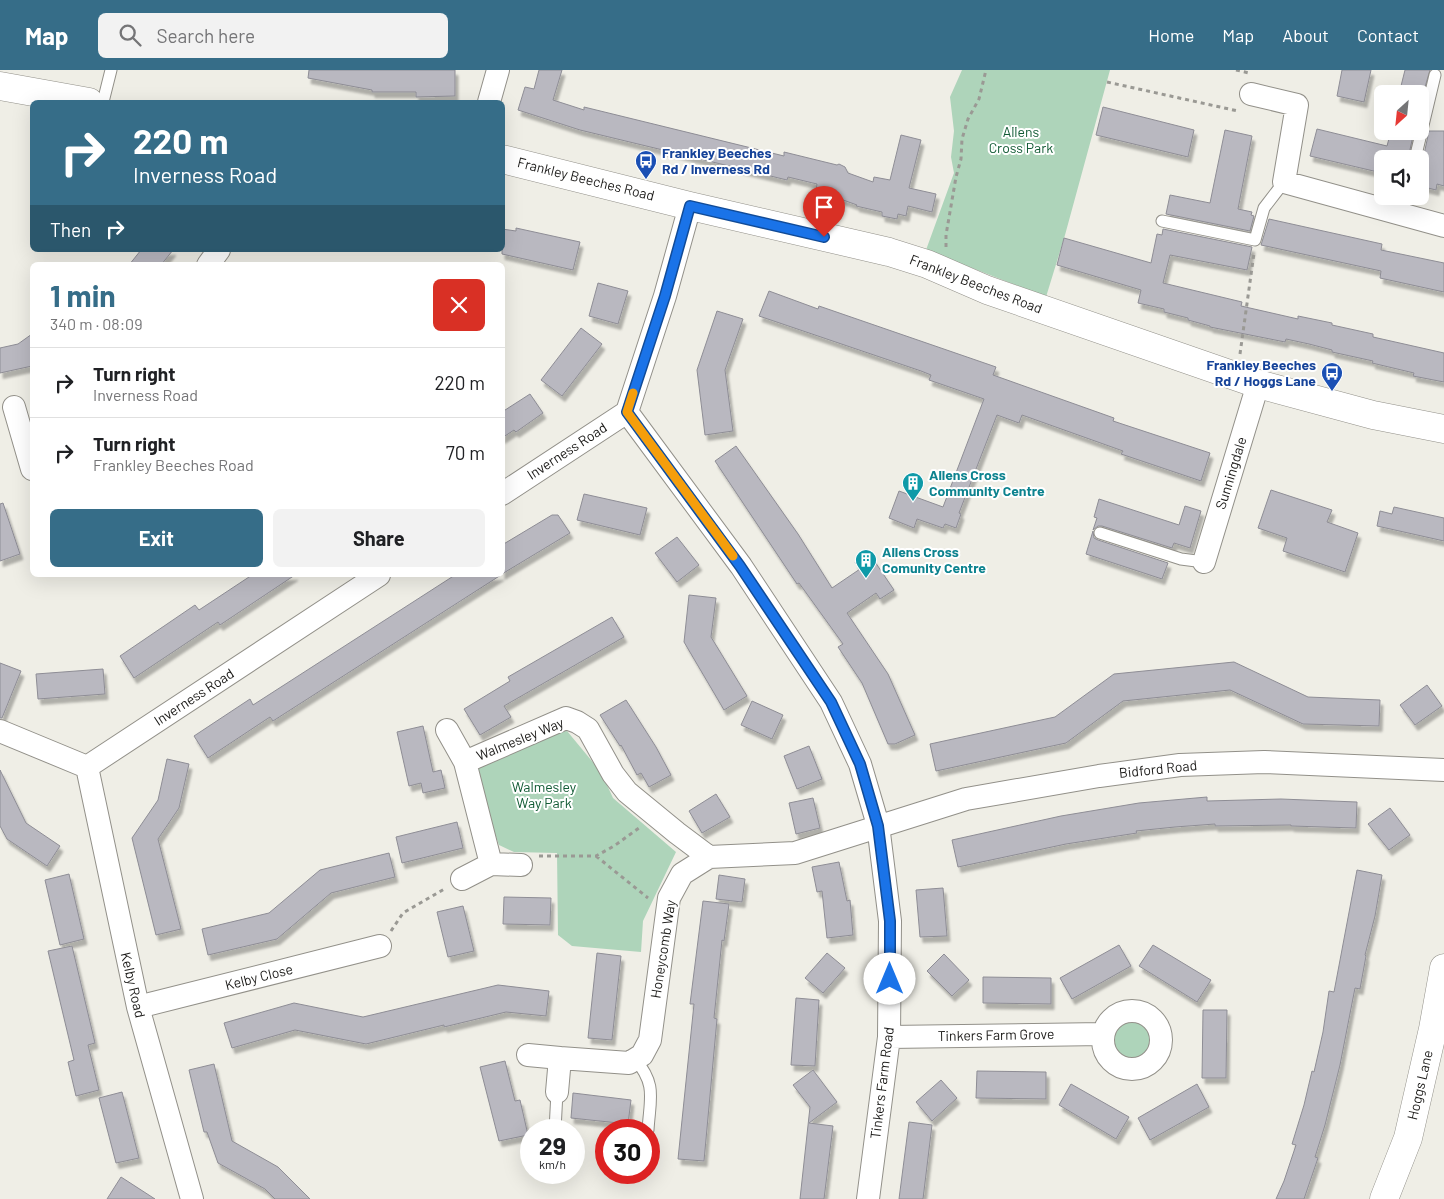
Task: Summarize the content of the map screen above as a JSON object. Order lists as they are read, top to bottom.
{
  "streets": {
    "street": [
      "Frankley Beeches Road",
      "Inverness Road",
      "Sunningdale",
      "Walmesley Way",
      "Bidford Road",
      "Honeycomb Way",
      "Kelby Close",
      "Kelby Road",
      "Tinkers Farm Grove",
      "Tinkers Farm Road",
      "Hoggs Lane"
    ]
  },
  "crossings": [
    ["Frankley Beeches Road", "Sunningdale"],
    ["Inverness Road", "Kelby Road"],
    ["Inverness Road", "Tinkers Farm Road"],
    ["Walmesley Way", "Honeycomb Way"],
    ["Bidford Road", "Honeycomb Way"],
    ["Bidford Road", "Tinkers Farm Road"],
    ["Honeycomb Way", "Tinkers Farm Road"],
    ["Kelby Close", "Kelby Road"],
    ["Tinkers Farm Grove", "Tinkers Farm Road"]
  ],
  "parks": ["Allens Cross Park", "Walmesley Way Park"],
  "places": {
    "bus stop": ["Frankley Beeches Rd / Inverness Rd", "Frankley Beeches Rd / Hoggs Lane"],
    "building": ["Allens Cross Community Centre", "Allens Cross Comunity Centre"]
  },
  "north": "bottom left",
  "page": {
    "header": "Map",
    "search": "Search here",
    "nav": [
      "Home",
      "Map",
      "About",
      "Contact"
    ],
    "turn": ["220 m", "Inverness Road"],
    "then": "Then",
    "heading": ["1 min", "340 m · 08:09"],
    "list": [
      {
        "name": "Turn right",
        "note": "Inverness Road",
        "value": "220 m"
      },
      {
        "name": "Turn right",
        "note": "Frankley Beeches Road",
        "value": "70 m"
      }
    ],
    "buttons": ["Exit", "Share"],
    "speed": "29 km/h",
    "limit": "30"
  }
}
